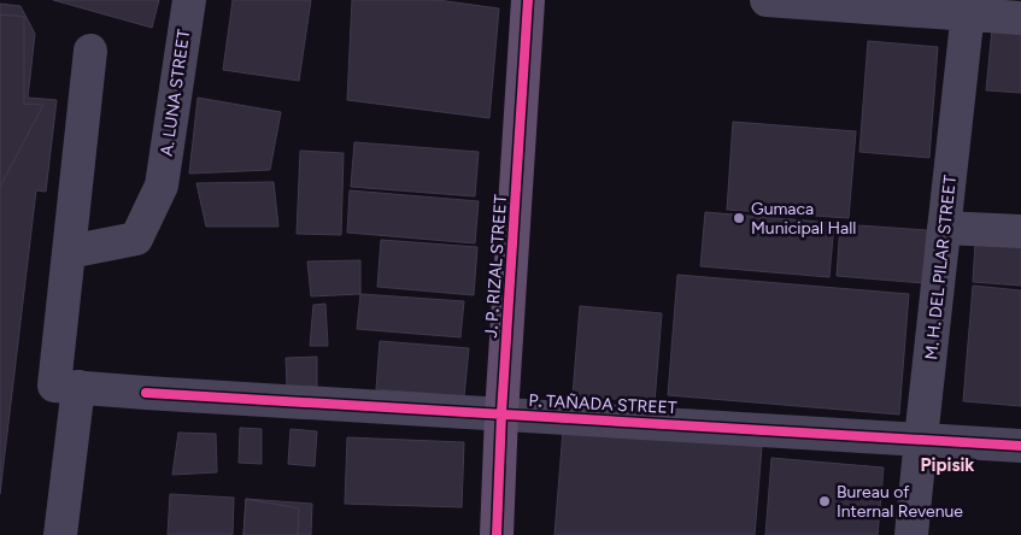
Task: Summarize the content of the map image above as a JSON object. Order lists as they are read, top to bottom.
{
  "streets": {
    "main road": ["J. P. RIZAL STREET"],
    "street": ["A. LUNA STREET", "M. H. DEL PILAR STREET", "P. TAÑADA STREET"]
  },
  "crossings": [
    ["A. LUNA STREET", "P. TAÑADA STREET"],
    ["J. P. RIZAL STREET", "P. TAÑADA STREET"],
    ["M. H. DEL PILAR STREET", "P. TAÑADA STREET"]
  ],
  "districts": ["Pipisik"],
  "places": ["Gumaca Municipal Hall", "Bureau of Internal Revenue"]
}
